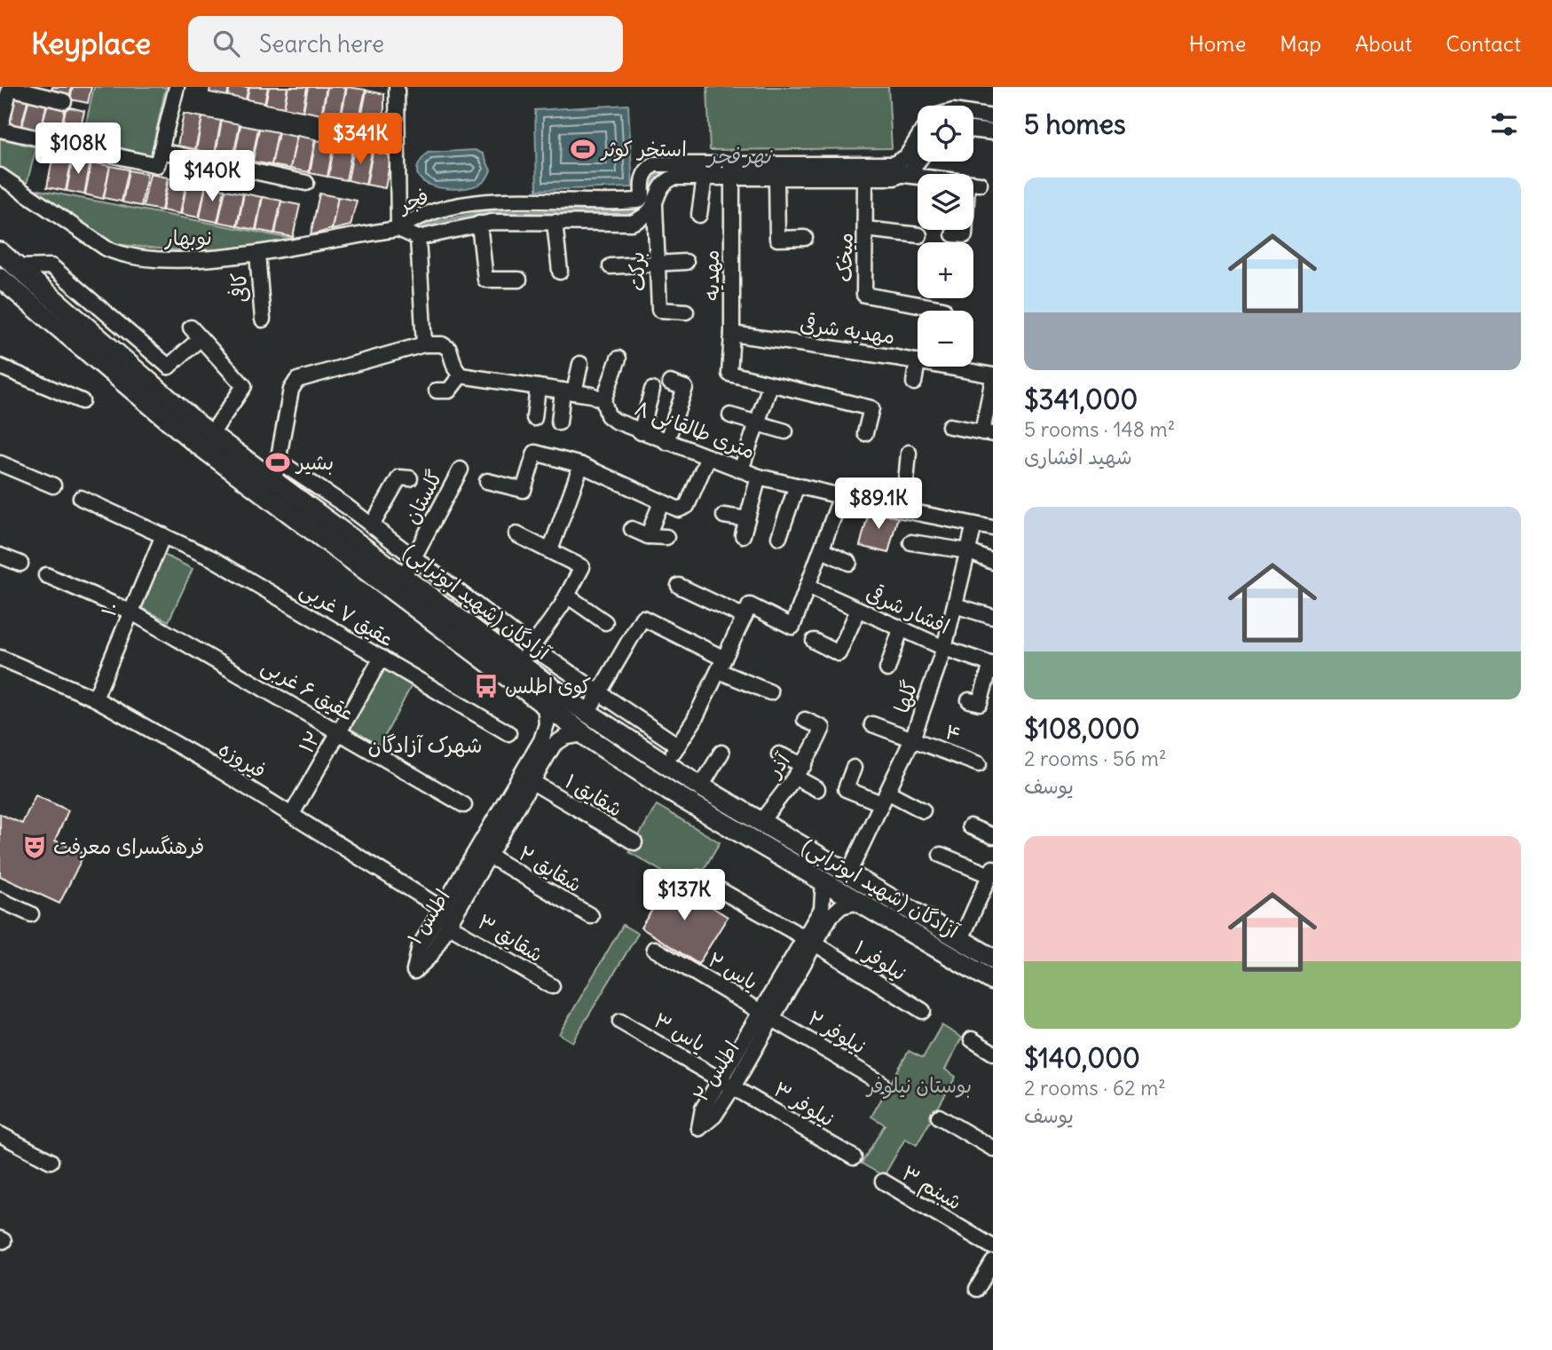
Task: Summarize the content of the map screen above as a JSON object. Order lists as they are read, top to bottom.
{
  "streets": {
    "main road": ["آزادگان (شهید ابوترابی)"],
    "street": [
      "فجر",
      "نوبهار",
      "میخک",
      "برکت",
      "مهدیه",
      "کافی",
      "مهدیه شرقی",
      "۸ متری طالقانی",
      "گلستان",
      "۱۰",
      "افشار شرقی",
      "عقیق ۷ غربی",
      "عقیق ۶ غربی",
      "گلها",
      "۴",
      "۱۲",
      "فیروزه",
      "آذر",
      "شقایق ۱",
      "شقایق ۲",
      "اطلس ۱",
      "شقایق ۳",
      "نیلوفر ۱",
      "یاس ۲",
      "یاس ۳",
      "نیلوفر ۲",
      "اطلس ۲",
      "نیلوفر ۳",
      "شبنم ۳"
    ]
  },
  "crossings": [
    ["فجر", "نوبهار"],
    ["فجر", "میخک"],
    ["فجر", "برکت"],
    ["فجر", "مهدیه"],
    ["نوبهار", "کافی"],
    ["مهدیه", "مهدیه شرقی"],
    ["۸ متری طالقانی", "گلها"],
    ["گلستان", "آزادگان (شهید ابوترابی)"],
    ["آزادگان (شهید ابوترابی)", "گلها"],
    ["آزادگان (شهید ابوترابی)", "آذر"],
    ["آزادگان (شهید ابوترابی)", "اطلس ۱"],
    ["آزادگان (شهید ابوترابی)", "اطلس ۲"],
    ["۱۰", "عقیق ۷ غربی"],
    ["۱۰", "عقیق ۶ غربی"],
    ["۱۰", "فیروزه"],
    ["افشار شرقی", "گلها"],
    ["عقیق ۷ غربی", "۱۲"],
    ["عقیق ۶ غربی", "۱۲"],
    ["گلها", "۴"],
    ["۱۲", "فیروزه"],
    ["فیروزه", "اطلس ۱"],
    ["فیروزه", "شقایق ۳"],
    ["شقایق ۱", "اطلس ۱"],
    ["شقایق ۲", "اطلس ۱"],
    ["اطلس ۱", "شقایق ۳"],
    ["نیلوفر ۱", "اطلس ۲"],
    ["یاس ۲", "نیلوفر ۲"],
    ["یاس ۲", "اطلس ۲"],
    ["یاس ۳", "اطلس ۲"],
    ["یاس ۳", "نیلوفر ۳"],
    ["نیلوفر ۲", "اطلس ۲"],
    ["اطلس ۲", "نیلوفر ۳"]
  ],
  "districts": ["شهرک آزادگان"],
  "water": ["نهر فجر"],
  "parks": ["بوستان نیلوفر"],
  "places": {
    "sports": ["استخر کوثر", "بشیر"],
    "bus stop": ["کوی اطلس"],
    "theatre": ["فرهنگسرای معرفت"]
  },
  "page": {
    "header": "Keyplace",
    "search": "Search here",
    "nav": [
      "Home",
      "Map",
      "About",
      "Contact"
    ],
    "heading": "5 homes",
    "map_buttons": ["+", "−"],
    "price": [
      "$341K",
      "$108K",
      "$140K",
      "$89.1K",
      "$137K"
    ],
    "list": [
      {
        "name": "$341,000",
        "note": "5 rooms · 148 m² · شهید افشاری"
      },
      {
        "name": "$108,000",
        "note": "2 rooms · 56 m² · یوسف"
      },
      {
        "name": "$140,000",
        "note": "2 rooms · 62 m² · یوسف"
      }
    ]
  }
}
